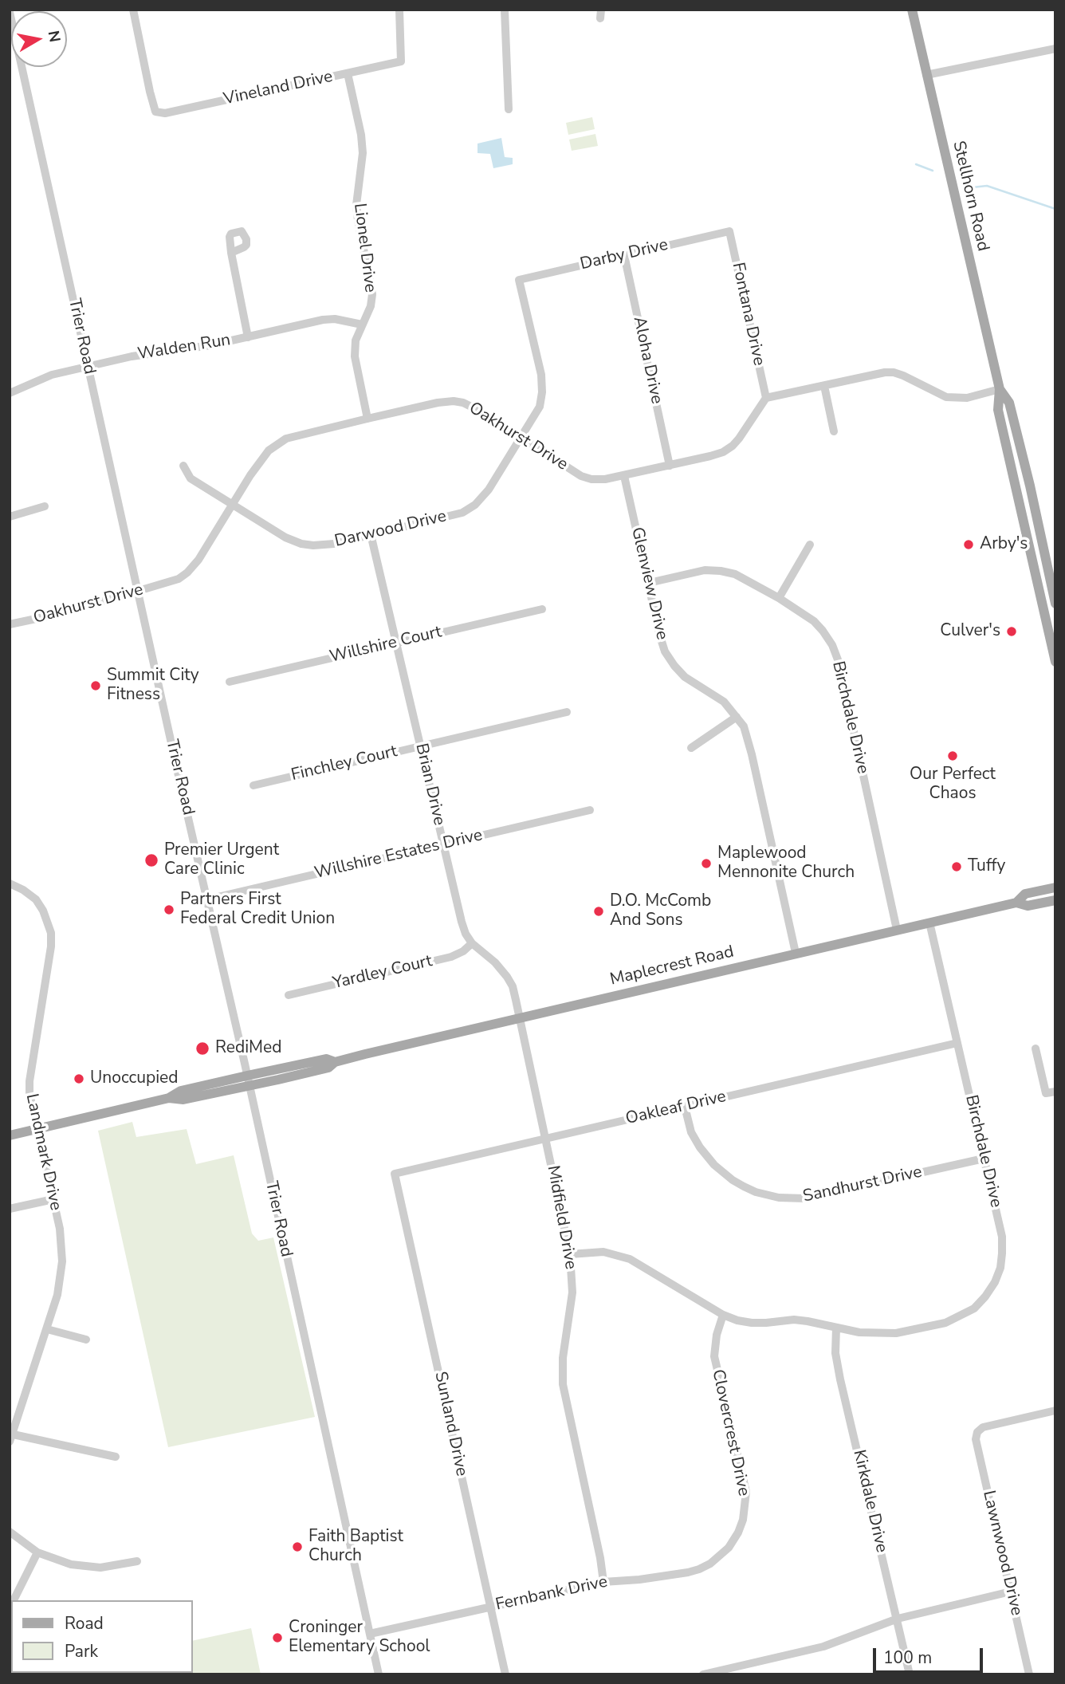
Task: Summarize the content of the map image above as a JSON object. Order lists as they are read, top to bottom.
{
  "streets": {
    "main road": ["Stellhorn Road", "Maplecrest Road"],
    "street": [
      "Vineland Drive",
      "Lionel Drive",
      "Darby Drive",
      "Fontana Drive",
      "Trier Road",
      "Walden Run",
      "Aloha Drive",
      "Oakhurst Drive",
      "Darwood Drive",
      "Glenview Drive",
      "Willshire Court",
      "Birchdale Drive",
      "Finchley Court",
      "Brian Drive",
      "Willshire Estates Drive",
      "Yardley Court",
      "Oakleaf Drive",
      "Landmark Drive",
      "Sandhurst Drive",
      "Midfield Drive",
      "Sunland Drive",
      "Clovercrest Drive",
      "Kirkdale Drive",
      "Lawnwood Drive",
      "Fernbank Drive"
    ]
  },
  "crossings": [
    ["Vineland Drive", "Lionel Drive"],
    ["Lionel Drive", "Walden Run"],
    ["Lionel Drive", "Oakhurst Drive"],
    ["Darby Drive", "Fontana Drive"],
    ["Darby Drive", "Aloha Drive"],
    ["Darby Drive", "Darwood Drive"],
    ["Fontana Drive", "Oakhurst Drive"],
    ["Trier Road", "Walden Run"],
    ["Trier Road", "Oakhurst Drive"],
    ["Trier Road", "Willshire Estates Drive"],
    ["Trier Road", "Maplecrest Road"],
    ["Trier Road", "Fernbank Drive"],
    ["Aloha Drive", "Oakhurst Drive"],
    ["Oakhurst Drive", "Darwood Drive"],
    ["Oakhurst Drive", "Glenview Drive"],
    ["Darwood Drive", "Brian Drive"],
    ["Glenview Drive", "Birchdale Drive"],
    ["Glenview Drive", "Maplecrest Road"],
    ["Willshire Court", "Brian Drive"],
    ["Birchdale Drive", "Maplecrest Road"],
    ["Birchdale Drive", "Oakleaf Drive"],
    ["Birchdale Drive", "Sandhurst Drive"],
    ["Birchdale Drive", "Kirkdale Drive"],
    ["Finchley Court", "Brian Drive"],
    ["Brian Drive", "Willshire Estates Drive"],
    ["Brian Drive", "Maplecrest Road"],
    ["Brian Drive", "Yardley Court"],
    ["Brian Drive", "Midfield Drive"],
    ["Maplecrest Road", "Landmark Drive"],
    ["Maplecrest Road", "Midfield Drive"],
    ["Oakleaf Drive", "Sandhurst Drive"],
    ["Oakleaf Drive", "Midfield Drive"],
    ["Oakleaf Drive", "Sunland Drive"],
    ["Midfield Drive", "Fernbank Drive"],
    ["Sunland Drive", "Fernbank Drive"],
    ["Clovercrest Drive", "Fernbank Drive"]
  ],
  "places": [
    "Arby's",
    "Culver's",
    "Summit City Fitness",
    "Our Perfect Chaos",
    "Premier Urgent Care Clinic",
    "Maplewood Mennonite Church",
    "Tuffy",
    "Partners First Federal Credit Union",
    "D.O. McComb And Sons",
    "RediMed",
    "Unoccupied",
    "Faith Baptist Church",
    "Croninger Elementary School"
  ],
  "legend": ["Road", "Park"],
  "scale_bar": "100 m",
  "north": "right"
}
